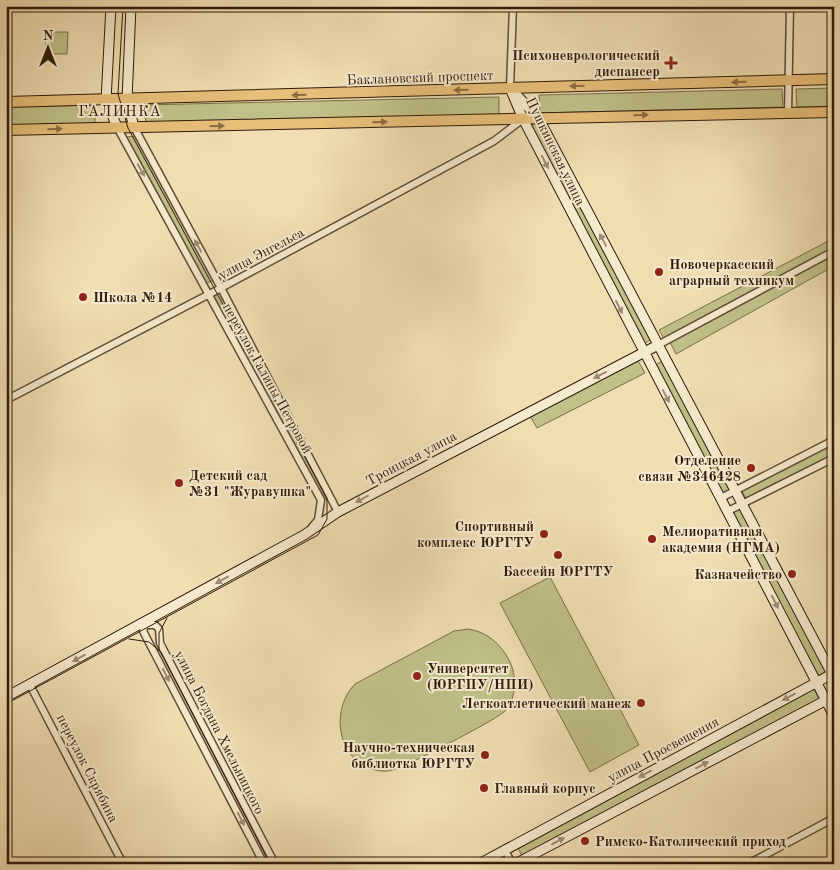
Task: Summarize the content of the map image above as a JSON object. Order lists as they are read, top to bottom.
{
  "streets": {
    "main road": ["Баклановский проспект"],
    "street": [
      "Пушкинская улица",
      "улица Энгельса",
      "переулок Галины Петровой",
      "Троицкая улица",
      "улица Богдана Хмельницкого",
      "улица Просвещения",
      "переулок Скрябина"
    ]
  },
  "crossings": [
    ["Баклановский проспект", "Пушкинская улица"],
    ["Пушкинская улица", "улица Энгельса"],
    ["Пушкинская улица", "Троицкая улица"],
    ["Пушкинская улица", "улица Просвещения"],
    ["улица Энгельса", "переулок Галины Петровой"],
    ["переулок Галины Петровой", "Троицкая улица"],
    ["Троицкая улица", "улица Богдана Хмельницкого"],
    ["Троицкая улица", "переулок Скрябина"]
  ],
  "one_way": ["Троицкая улица"],
  "districts": ["ГАЛИНКА"],
  "places": {
    "health": ["Психоневрологический диспансер"],
    "other": [
      "Новочеркасский аграрный техникум",
      "Школа №14",
      "Отделение связи №346428",
      "Детский сад №31 \"Журавушка\"",
      "Спортивный комплекс ЮРГТУ",
      "Мелиоративная академия (НГМА)",
      "Бассейн ЮРГТУ",
      "Казначейство",
      "Университет (ЮРГПУ/НПИ)",
      "Легкоатлетический манеж",
      "Научно-техническая библиотка ЮРГТУ",
      "Главный корпус",
      "Римско-Католический приход"
    ]
  },
  "north": "top"
}
